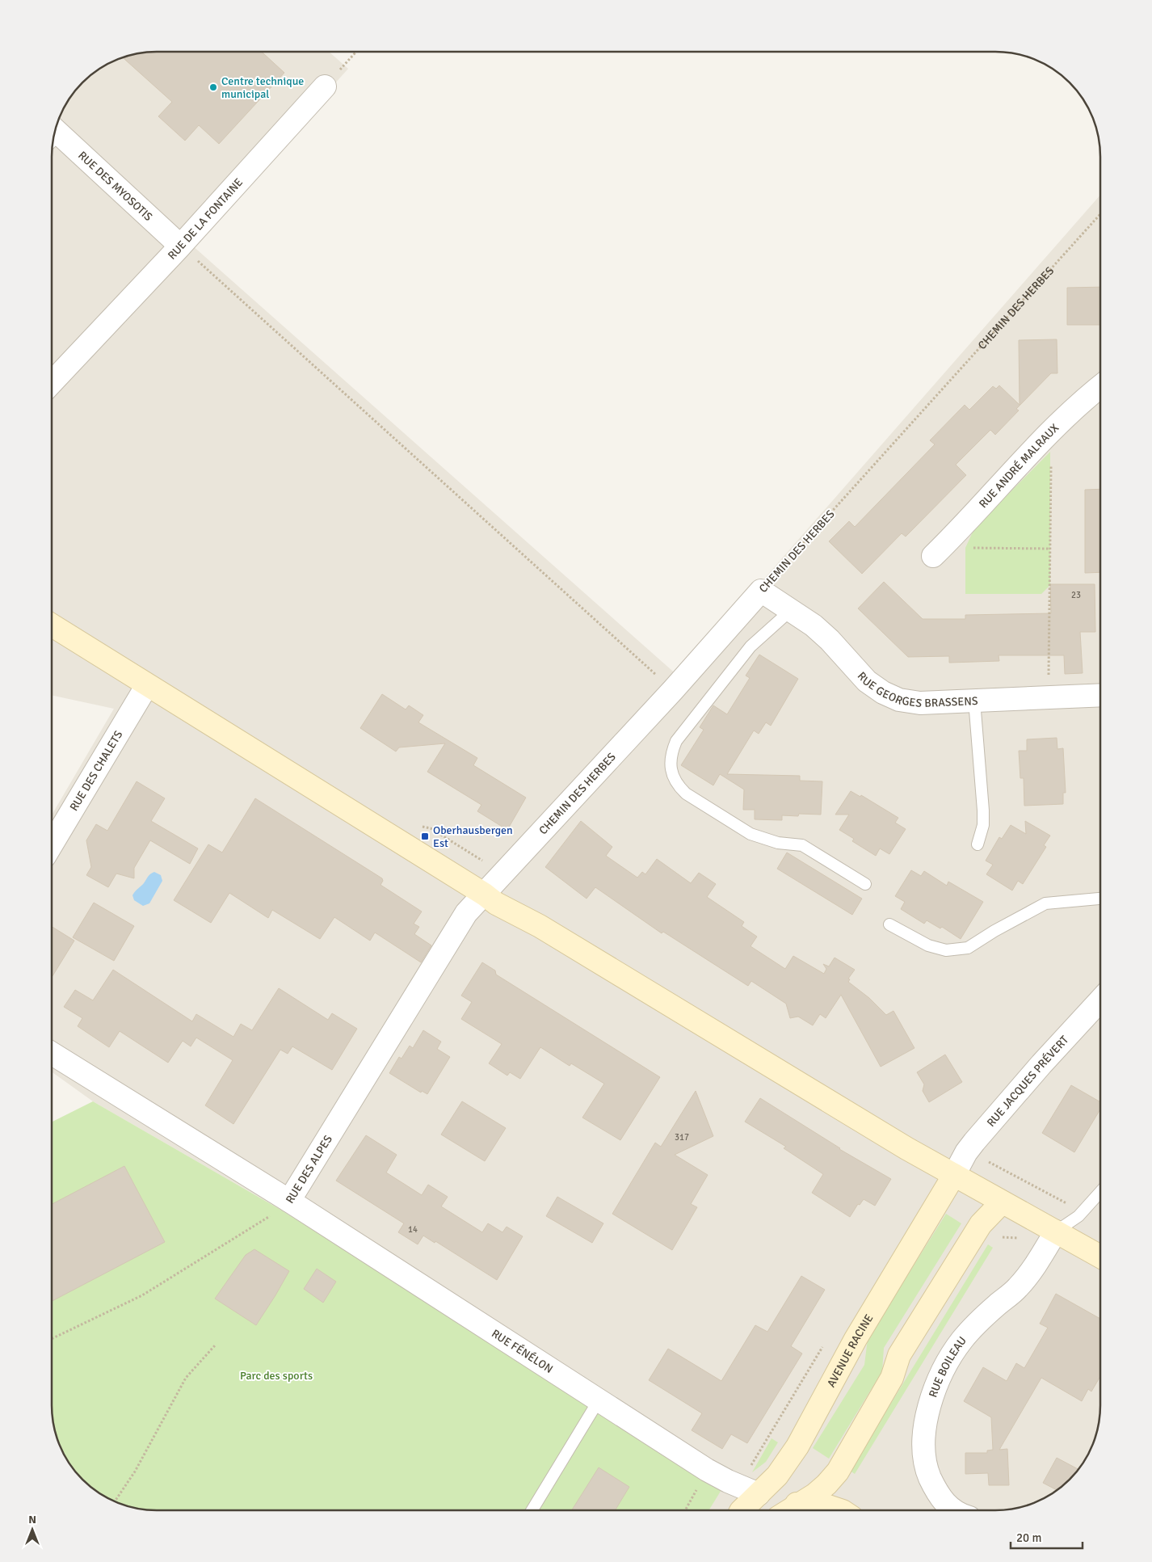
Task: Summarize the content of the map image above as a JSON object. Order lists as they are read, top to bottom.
{
  "streets": {
    "main road": ["AVENUE RACINE"],
    "street": [
      "RUE DES MYOSOTIS",
      "RUE DE LA FONTAINE",
      "CHEMIN DES HERBES",
      "RUE ANDRÉ MALRAUX",
      "RUE GEORGES BRASSENS",
      "RUE DES CHALETS",
      "RUE JACQUES PRÉVERT",
      "RUE DES ALPES",
      "RUE FÉNÉLON",
      "RUE BOILEAU"
    ]
  },
  "crossings": [
    ["RUE DES MYOSOTIS", "RUE DE LA FONTAINE"],
    ["CHEMIN DES HERBES", "RUE GEORGES BRASSENS"],
    ["CHEMIN DES HERBES", "RUE DES ALPES"],
    ["RUE JACQUES PRÉVERT", "AVENUE RACINE"],
    ["RUE DES ALPES", "RUE FÉNÉLON"],
    ["AVENUE RACINE", "RUE FÉNÉLON"]
  ],
  "parks": ["Parc des sports"],
  "places": {
    "other": ["Centre technique municipal"],
    "transit": ["Oberhausbergen Est"]
  },
  "house_numbers": ["23", "317", "14"],
  "scale_bar": "20 m",
  "north": "top"
}
